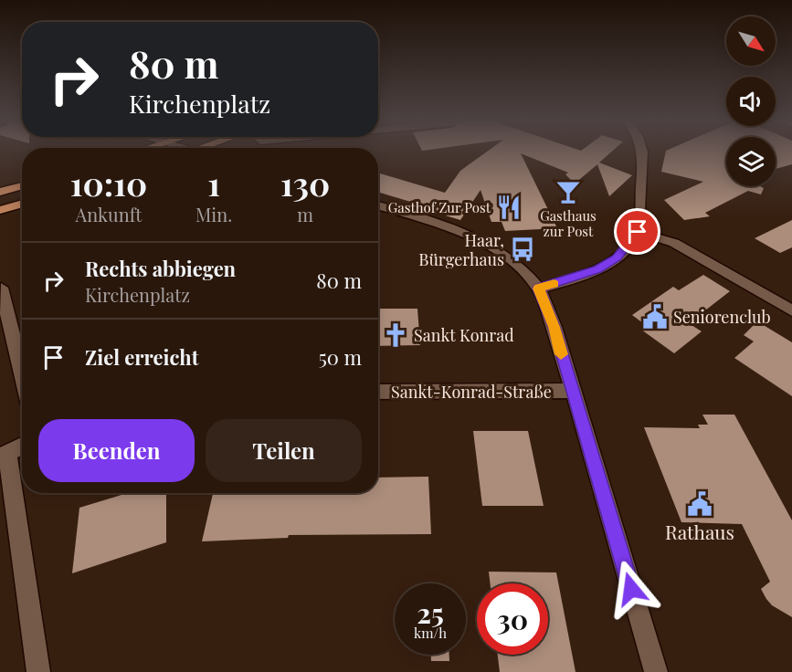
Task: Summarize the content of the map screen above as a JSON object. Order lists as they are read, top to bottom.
{
  "streets": {
    "street": ["Sankt-Konrad-Straße"]
  },
  "places": {
    "bar": ["Gasthaus zur Post"],
    "restaurant": ["Gasthof Zur Post"],
    "bus stop": ["Haar, Bürgerhaus"],
    "public building": ["Seniorenclub", "Rathaus"],
    "church": ["Sankt Konrad"]
  },
  "north": "bottom right",
  "page": {
    "turn": ["80 m", "Kirchenplatz"],
    "eta": [
      "10:10",
      "Ankunft",
      "1",
      "Min.",
      "130",
      "m"
    ],
    "list": [
      {
        "name": "Rechts abbiegen",
        "note": "Kirchenplatz",
        "value": "80 m"
      },
      {
        "name": "Ziel erreicht",
        "value": "50 m"
      }
    ],
    "buttons": ["Beenden", "Teilen"],
    "speed": "25 km/h",
    "limit": "30"
  }
}
